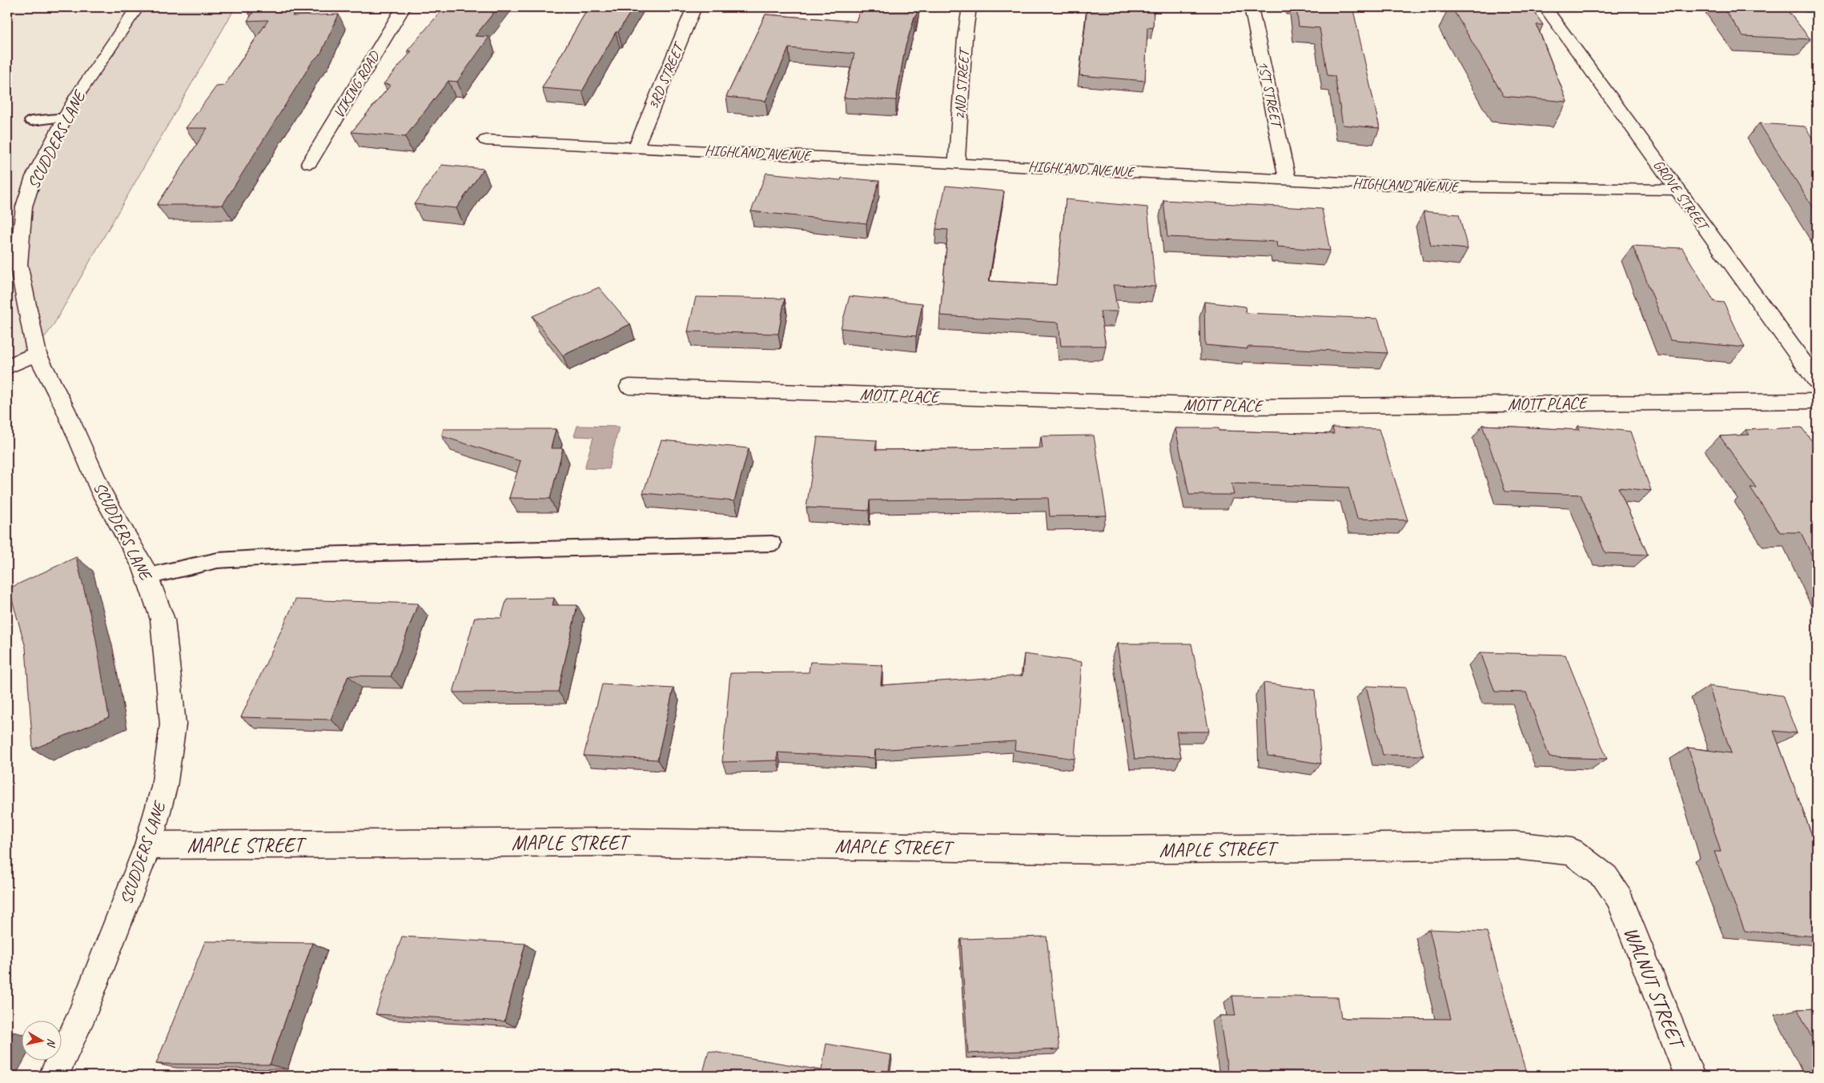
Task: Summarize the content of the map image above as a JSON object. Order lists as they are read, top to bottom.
{
  "streets": {
    "street": [
      "3RD STREET",
      "VIKING ROAD",
      "2ND STREET",
      "1ST STREET",
      "SCUDDERS LANE",
      "HIGHLAND AVENUE",
      "GROVE STREET",
      "MOTT PLACE",
      "MAPLE STREET",
      "WALNUT STREET"
    ]
  },
  "crossings": [
    ["3RD STREET", "HIGHLAND AVENUE"],
    ["2ND STREET", "HIGHLAND AVENUE"],
    ["1ST STREET", "HIGHLAND AVENUE"],
    ["SCUDDERS LANE", "MAPLE STREET"],
    ["HIGHLAND AVENUE", "GROVE STREET"],
    ["MAPLE STREET", "WALNUT STREET"]
  ],
  "north": "right"
}
